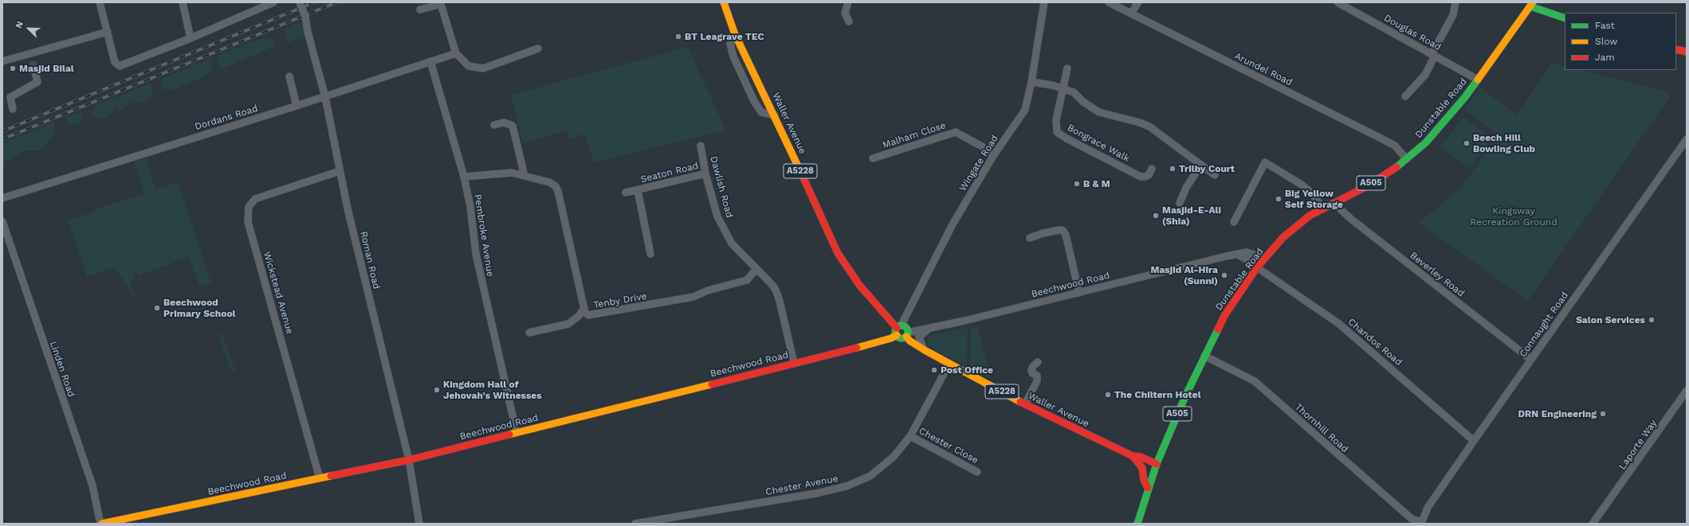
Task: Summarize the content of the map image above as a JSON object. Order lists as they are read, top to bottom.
{
  "streets": {
    "main road": [
      "Dunstable Road",
      "Waller Avenue",
      "A5228",
      "A505",
      "Beechwood Road"
    ],
    "street": [
      "Douglas Road",
      "Arundel Road",
      "Dordans Road",
      "Malham Close",
      "Bongrace Walk",
      "Wingate Road",
      "Seaton Road",
      "Dawlish Road",
      "Pembroke Avenue",
      "Roman Road",
      "Beverley Road",
      "Wickstead Avenue",
      "Tenby Drive",
      "Connaught Road",
      "Chandos Road",
      "Linden Road",
      "Thornhill Road",
      "Laporte Way",
      "Chester Close",
      "Chester Avenue"
    ]
  },
  "crossings": [
    ["Douglas Road", "Dunstable Road"],
    ["Arundel Road", "Dunstable Road"],
    ["Dunstable Road", "A505"],
    ["Dunstable Road", "Beverley Road"],
    ["Dunstable Road", "Beechwood Road"],
    ["Dunstable Road", "Chandos Road"],
    ["Dunstable Road", "Thornhill Road"],
    ["Dordans Road", "Pembroke Avenue"],
    ["Dordans Road", "Roman Road"],
    ["Waller Avenue", "Wingate Road"],
    ["Waller Avenue", "A5228"],
    ["Waller Avenue", "A505"],
    ["Waller Avenue", "Beechwood Road"],
    ["Waller Avenue", "Chester Avenue"],
    ["Malham Close", "Wingate Road"],
    ["Wingate Road", "A5228"],
    ["Wingate Road", "Beechwood Road"],
    ["A5228", "Beechwood Road"],
    ["Seaton Road", "Dawlish Road"],
    ["A505", "Thornhill Road"],
    ["Dawlish Road", "Beechwood Road"],
    ["Dawlish Road", "Tenby Drive"],
    ["Pembroke Avenue", "Beechwood Road"],
    ["Pembroke Avenue", "Tenby Drive"],
    ["Roman Road", "Beechwood Road"],
    ["Roman Road", "Wickstead Avenue"],
    ["Beverley Road", "Connaught Road"],
    ["Beechwood Road", "Wickstead Avenue"],
    ["Beechwood Road", "Linden Road"],
    ["Connaught Road", "Chandos Road"],
    ["Connaught Road", "Thornhill Road"],
    ["Chester Close", "Chester Avenue"]
  ],
  "parks": ["Kingsway Recreation Ground"],
  "places": [
    "BT Leagrave TEC",
    "Masjid Bilal",
    "Beech Hill Bowling Club",
    "Trilby Court",
    "B & M",
    "Big Yellow Self Storage",
    "Masjid-E-Ali (Shia)",
    "Masjid Al-Hira (Sunni)",
    "Beechwood Primary School",
    "Salon Services",
    "Post Office",
    "Kingdom Hall of Jehovah's Witnesses",
    "The Chiltern Hotel",
    "DRN Engineering"
  ],
  "legend": ["Fast", "Slow", "Jam"],
  "north": "top left"
}
